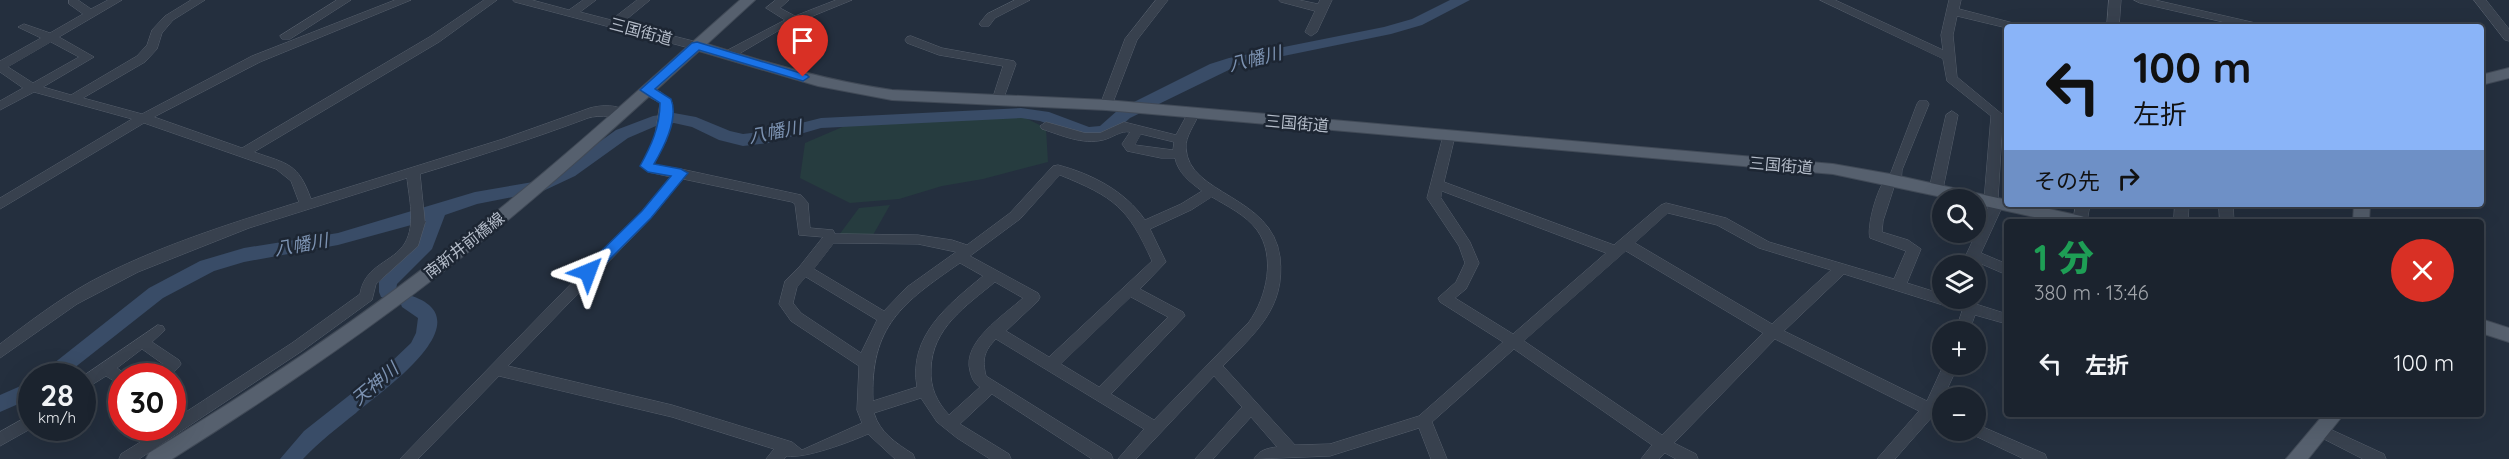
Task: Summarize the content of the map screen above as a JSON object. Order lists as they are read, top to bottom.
{
  "streets": {
    "main road": ["三国街道", "南新井前橋線"]
  },
  "crossings": [
    ["三国街道", "南新井前橋線"]
  ],
  "water": ["八幡川", "天神川"],
  "page": {
    "turn": ["100 m", "左折"],
    "then": "その先",
    "map_buttons": ["+", "−"],
    "heading": ["1 分", "380 m · 13:46"],
    "list": [
      {
        "name": "左折",
        "value": "100 m"
      }
    ],
    "speed": "28 km/h",
    "limit": "30"
  }
}
